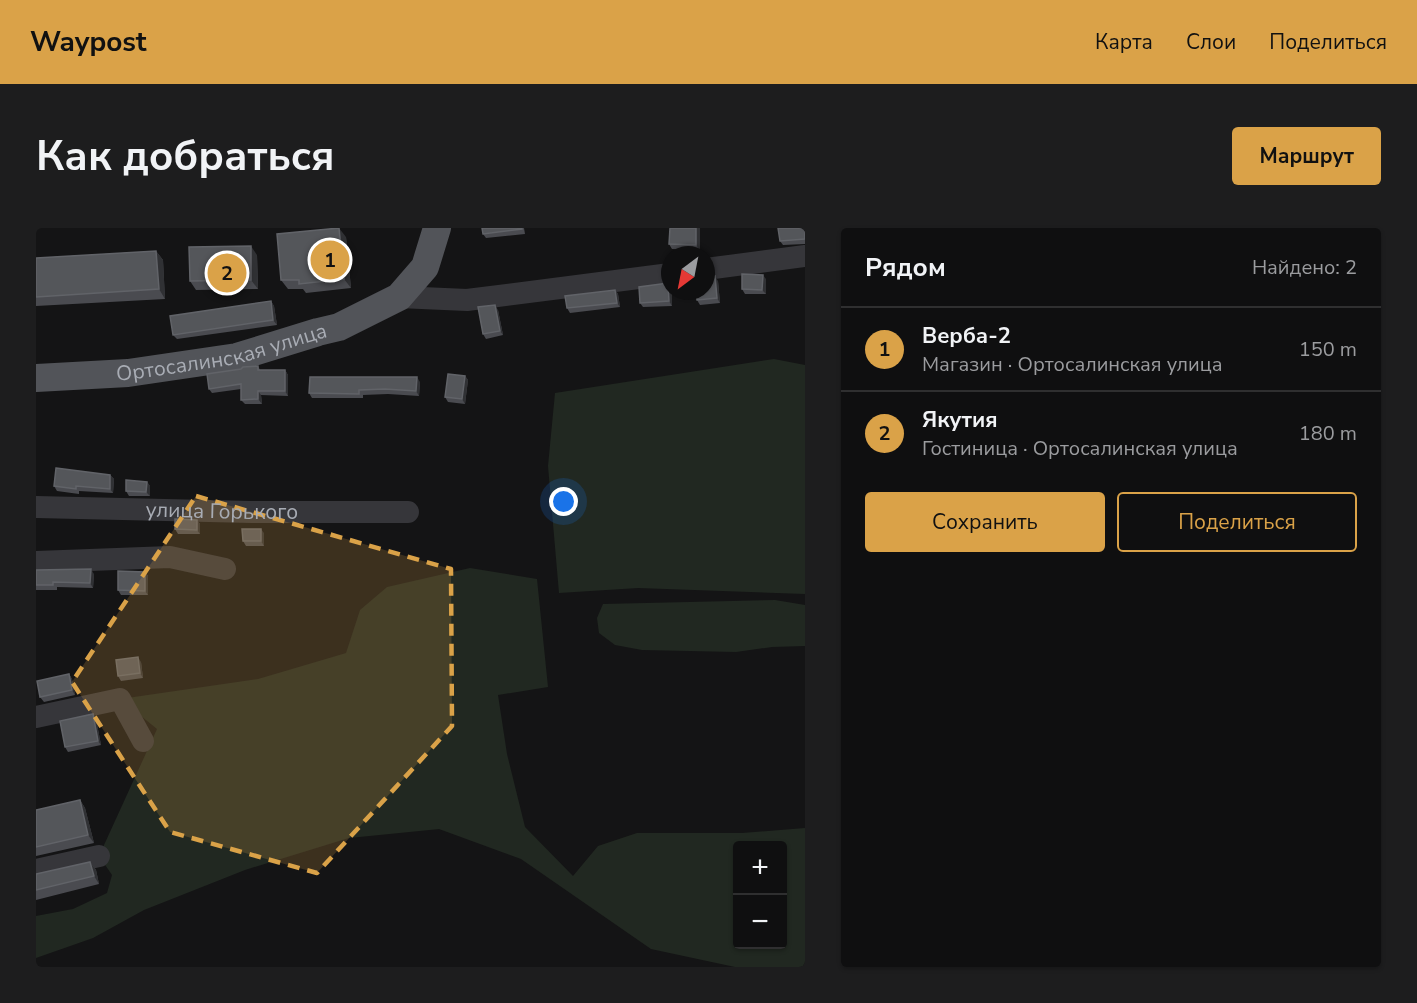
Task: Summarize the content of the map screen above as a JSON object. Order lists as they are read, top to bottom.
{
  "streets": {
    "main road": ["Ортосалинская улица"],
    "street": ["улица Горького"]
  },
  "north": "bottom left",
  "page": {
    "header": "Waypost",
    "nav": ["Карта", "Слои", "Поделиться"],
    "buttons": [
      "Маршрут",
      ["Сохранить", "Поделиться"]
    ],
    "title": "Как добраться",
    "heading": ["Рядом", "Найдено: 2"],
    "pins": ["1", "2"],
    "list": [
      {
        "mark": "1",
        "name": "Верба-2",
        "note": "Магазин · Ортосалинская улица",
        "value": "150 m"
      },
      {
        "mark": "2",
        "name": "Якутия",
        "note": "Гостиница · Ортосалинская улица",
        "value": "180 m"
      }
    ],
    "map_buttons": ["+", "−"]
  }
}
